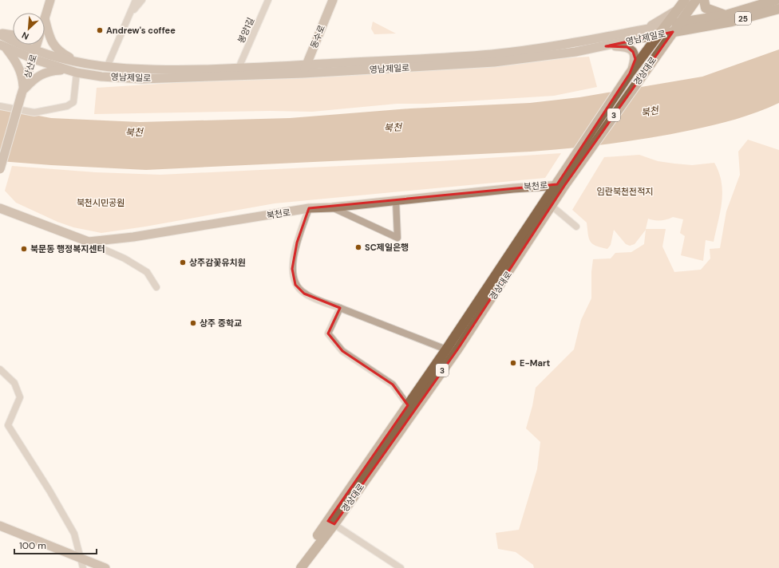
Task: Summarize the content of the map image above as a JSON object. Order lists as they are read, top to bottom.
{
  "streets": {
    "main road": [
      "25",
      "영남제일로",
      "경상대로",
      "3"
    ],
    "street": [
      "봉양1길",
      "동수로",
      "상산로",
      "북천로"
    ]
  },
  "crossings": [
    ["봉양1길", "영남제일로"],
    ["동수로", "영남제일로"],
    ["영남제일로", "상산로"],
    ["영남제일로", "경상대로"],
    ["경상대로", "북천로"]
  ],
  "water": ["북천"],
  "parks": ["임란북천전적지", "북천시민공원"],
  "places": [
    "Andrew's coffee",
    "SC제일은행",
    "북문동 행정복지센터",
    "상주감꽃유치원",
    "상주 중학교",
    "E-Mart"
  ],
  "scale_bar": "100 m",
  "north": "bottom left"
}
